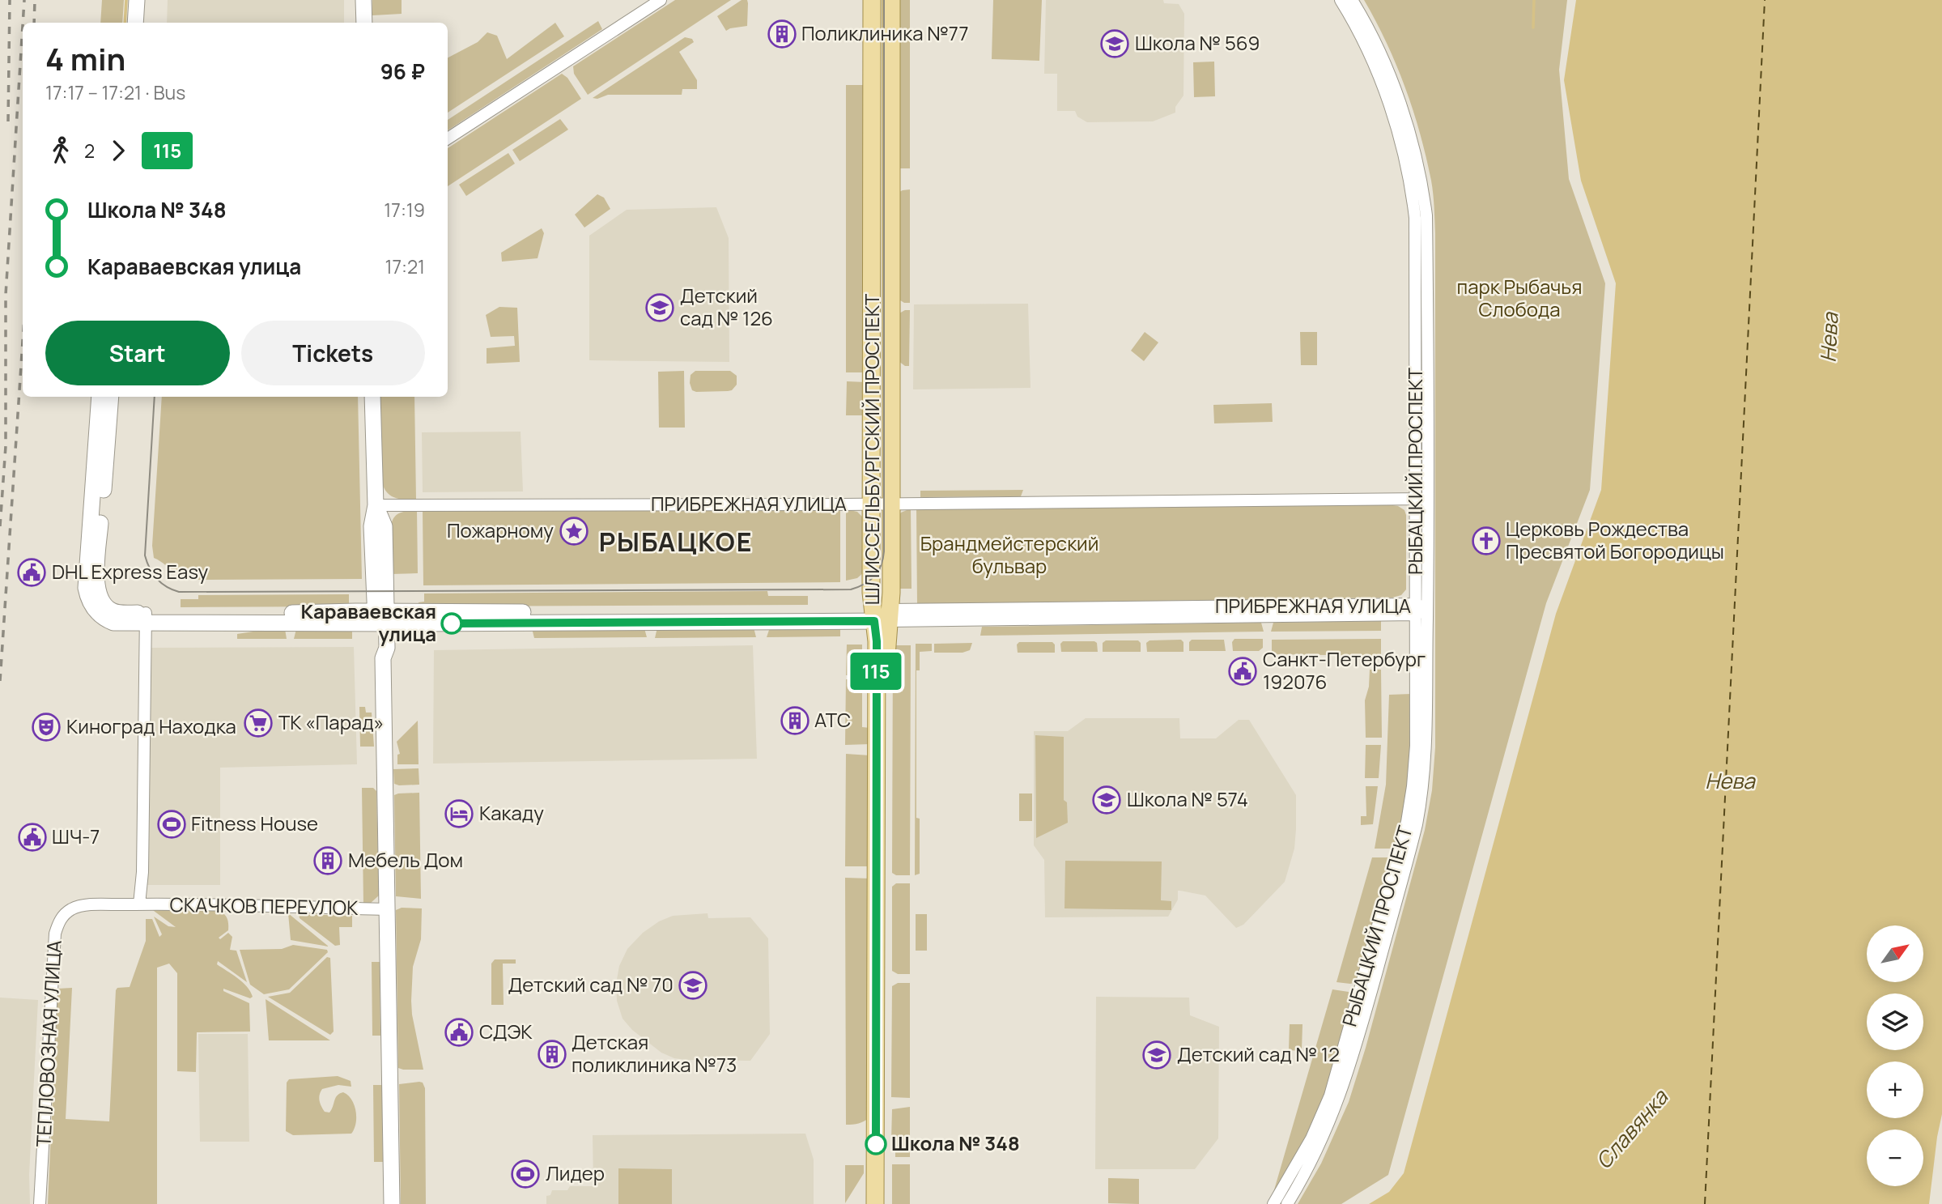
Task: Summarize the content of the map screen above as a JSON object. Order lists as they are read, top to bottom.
{
  "streets": {
    "main road": ["ШЛИССЕЛЬБУРГСКИЙ ПРОСПЕКТ"],
    "street": [
      "РЫБАЦКИЙ ПРОСПЕКТ",
      "ПРИБРЕЖНАЯ УЛИЦА",
      "СКАЧКОВ ПЕРЕУЛОК",
      "ТЕПЛОВОЗНАЯ УЛИЦА"
    ]
  },
  "crossings": [
    ["ШЛИССЕЛЬБУРГСКИЙ ПРОСПЕКТ", "ПРИБРЕЖНАЯ УЛИЦА"],
    ["РЫБАЦКИЙ ПРОСПЕКТ", "ПРИБРЕЖНАЯ УЛИЦА"],
    ["СКАЧКОВ ПЕРЕУЛОК", "ТЕПЛОВОЗНАЯ УЛИЦА"]
  ],
  "districts": ["РЫБАЦКОЕ"],
  "water": ["Нева", "Славянка"],
  "parks": ["парк Рыбачья Слобода", "Брандмейстерский бульвар"],
  "places": {
    "building": [
      "Поликлиника №77",
      "АТС",
      "Мебель Дом",
      "Детская поликлиника №73"
    ],
    "school or university": [
      "Школа № 569",
      "Детский сад № 126",
      "Школа № 574",
      "Детский сад № 70",
      "Детский сад № 12"
    ],
    "place": ["Пожарному"],
    "church": ["Церковь Рождества Пресвятой Богородицы"],
    "public building": [
      "DHL Express Easy",
      "Санкт-Петербург 192076",
      "ШЧ-7",
      "СДЭК"
    ],
    "other": ["Караваевская улица", "Школа № 348"],
    "supermarket": ["ТК «Парад»"],
    "theatre": ["Киноград Находка"],
    "hotel": ["Какаду"],
    "sports": ["Fitness House", "Лидер"]
  },
  "lines": ["bus line 115"],
  "north": "top right",
  "page": {
    "on_map": "115",
    "heading": ["4 min", "17:17 – 17:21 · Bus", "96 ₽"],
    "legs": ["2", "115"],
    "list": [
      {
        "name": "Школа № 348",
        "value": "17:19"
      },
      {
        "name": "Караваевская улица",
        "value": "17:21"
      }
    ],
    "buttons": ["Start", "Tickets"],
    "map_buttons": ["+", "−"]
  }
}
